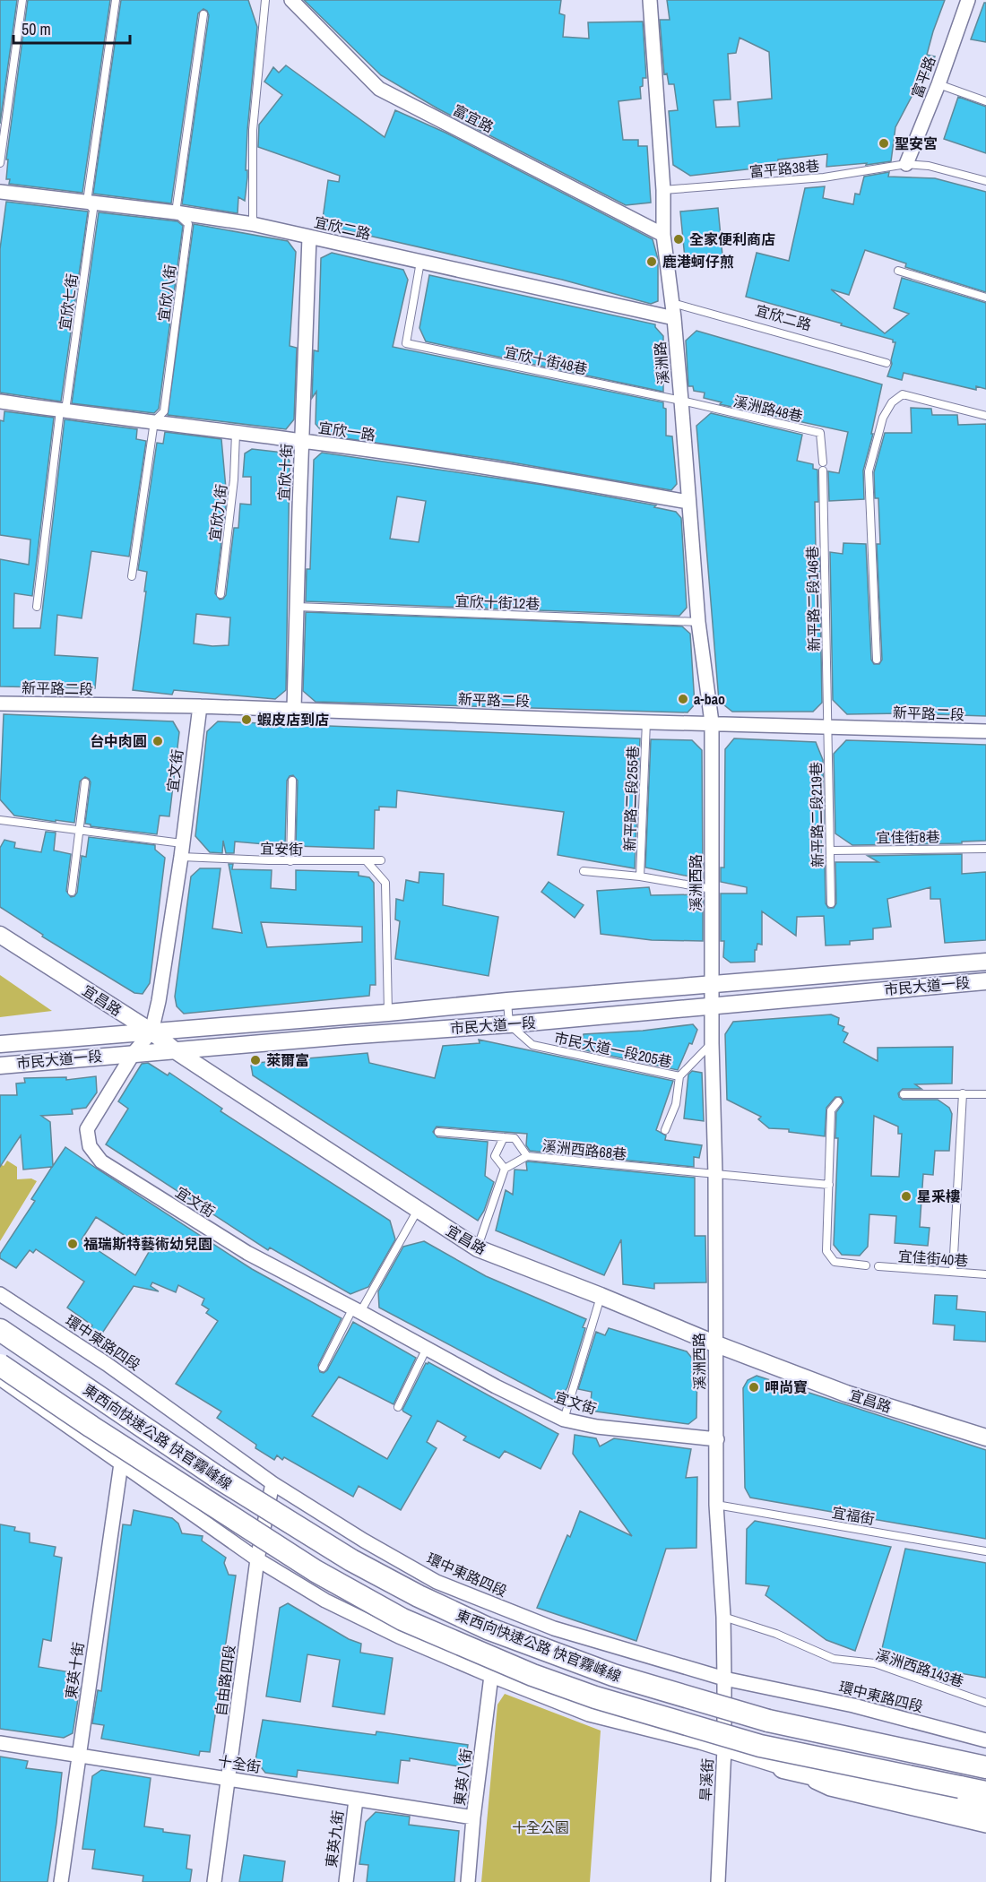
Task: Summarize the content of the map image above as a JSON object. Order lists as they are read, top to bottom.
{
  "streets": {
    "highway": ["東西向快速公路 快官霧峰線"],
    "street": [
      "富平路",
      "富宜路",
      "宜欣二路",
      "溪洲路",
      "宜欣一路",
      "宜欣十街",
      "新平路二段",
      "宜文街",
      "溪洲西路",
      "市民大道一段",
      "宜昌路",
      "環中東路四段",
      "東英十街",
      "自由路四段",
      "十全街",
      "東英八街",
      "旱溪街",
      "東英九街"
    ],
    "lane": [
      "富平路38巷",
      "宜欣八街",
      "宜欣七街",
      "宜欣十街48巷",
      "溪洲路48巷",
      "宜欣九街",
      "新平路二段146巷",
      "宜欣十街12巷",
      "新平路二段255巷",
      "新平路二段219巷",
      "宜佳街8巷",
      "宜安街",
      "市民大道一段205巷",
      "溪洲西路68巷",
      "宜佳街40巷",
      "宜福街",
      "溪洲西路143巷"
    ]
  },
  "crossings": [
    ["富平路", "富平路38巷"],
    ["富宜路", "溪洲路"],
    ["富平路38巷", "溪洲路"],
    ["宜欣二路", "宜欣八街"],
    ["宜欣二路", "宜欣七街"],
    ["宜欣二路", "宜欣十街48巷"],
    ["宜欣二路", "溪洲路"],
    ["宜欣二路", "宜欣十街"],
    ["宜欣八街", "宜欣一路"],
    ["宜欣七街", "宜欣一路"],
    ["宜欣十街48巷", "溪洲路"],
    ["宜欣十街48巷", "溪洲路48巷"],
    ["溪洲路", "溪洲路48巷"],
    ["溪洲路", "宜欣一路"],
    ["溪洲路", "宜欣十街12巷"],
    ["溪洲路", "新平路二段"],
    ["溪洲路", "溪洲西路"],
    ["宜欣一路", "宜欣十街"],
    ["宜欣一路", "宜欣九街"],
    ["宜欣十街", "宜欣十街12巷"],
    ["宜欣十街", "新平路二段"],
    ["新平路二段146巷", "新平路二段"],
    ["新平路二段146巷", "新平路二段219巷"],
    ["新平路二段", "宜文街"],
    ["新平路二段", "新平路二段255巷"],
    ["新平路二段", "新平路二段219巷"],
    ["新平路二段", "溪洲西路"],
    ["宜文街", "宜安街"],
    ["宜文街", "溪洲西路"],
    ["宜文街", "市民大道一段"],
    ["宜文街", "宜昌路"],
    ["新平路二段219巷", "宜佳街8巷"],
    ["溪洲西路", "市民大道一段"],
    ["溪洲西路", "宜昌路"],
    ["溪洲西路", "溪洲西路68巷"],
    ["溪洲西路", "環中東路四段"],
    ["溪洲西路", "宜福街"],
    ["溪洲西路", "溪洲西路143巷"],
    ["溪洲西路", "旱溪街"],
    ["市民大道一段", "宜昌路"],
    ["市民大道一段", "市民大道一段205巷"],
    ["環中東路四段", "自由路四段"],
    ["環中東路四段", "旱溪街"],
    ["東英十街", "十全街"],
    ["自由路四段", "十全街"],
    ["十全街", "東英八街"],
    ["十全街", "東英九街"]
  ],
  "parks": ["十全公園"],
  "places": [
    "聖安宮",
    "全家便利商店",
    "鹿港蚵仔煎",
    "a-bao",
    "蝦皮店到店",
    "台中肉圓",
    "萊爾富",
    "星釆樓",
    "福瑞斯特藝術幼兒園",
    "呷尚寶"
  ],
  "scale_bar": "50 m"
}
